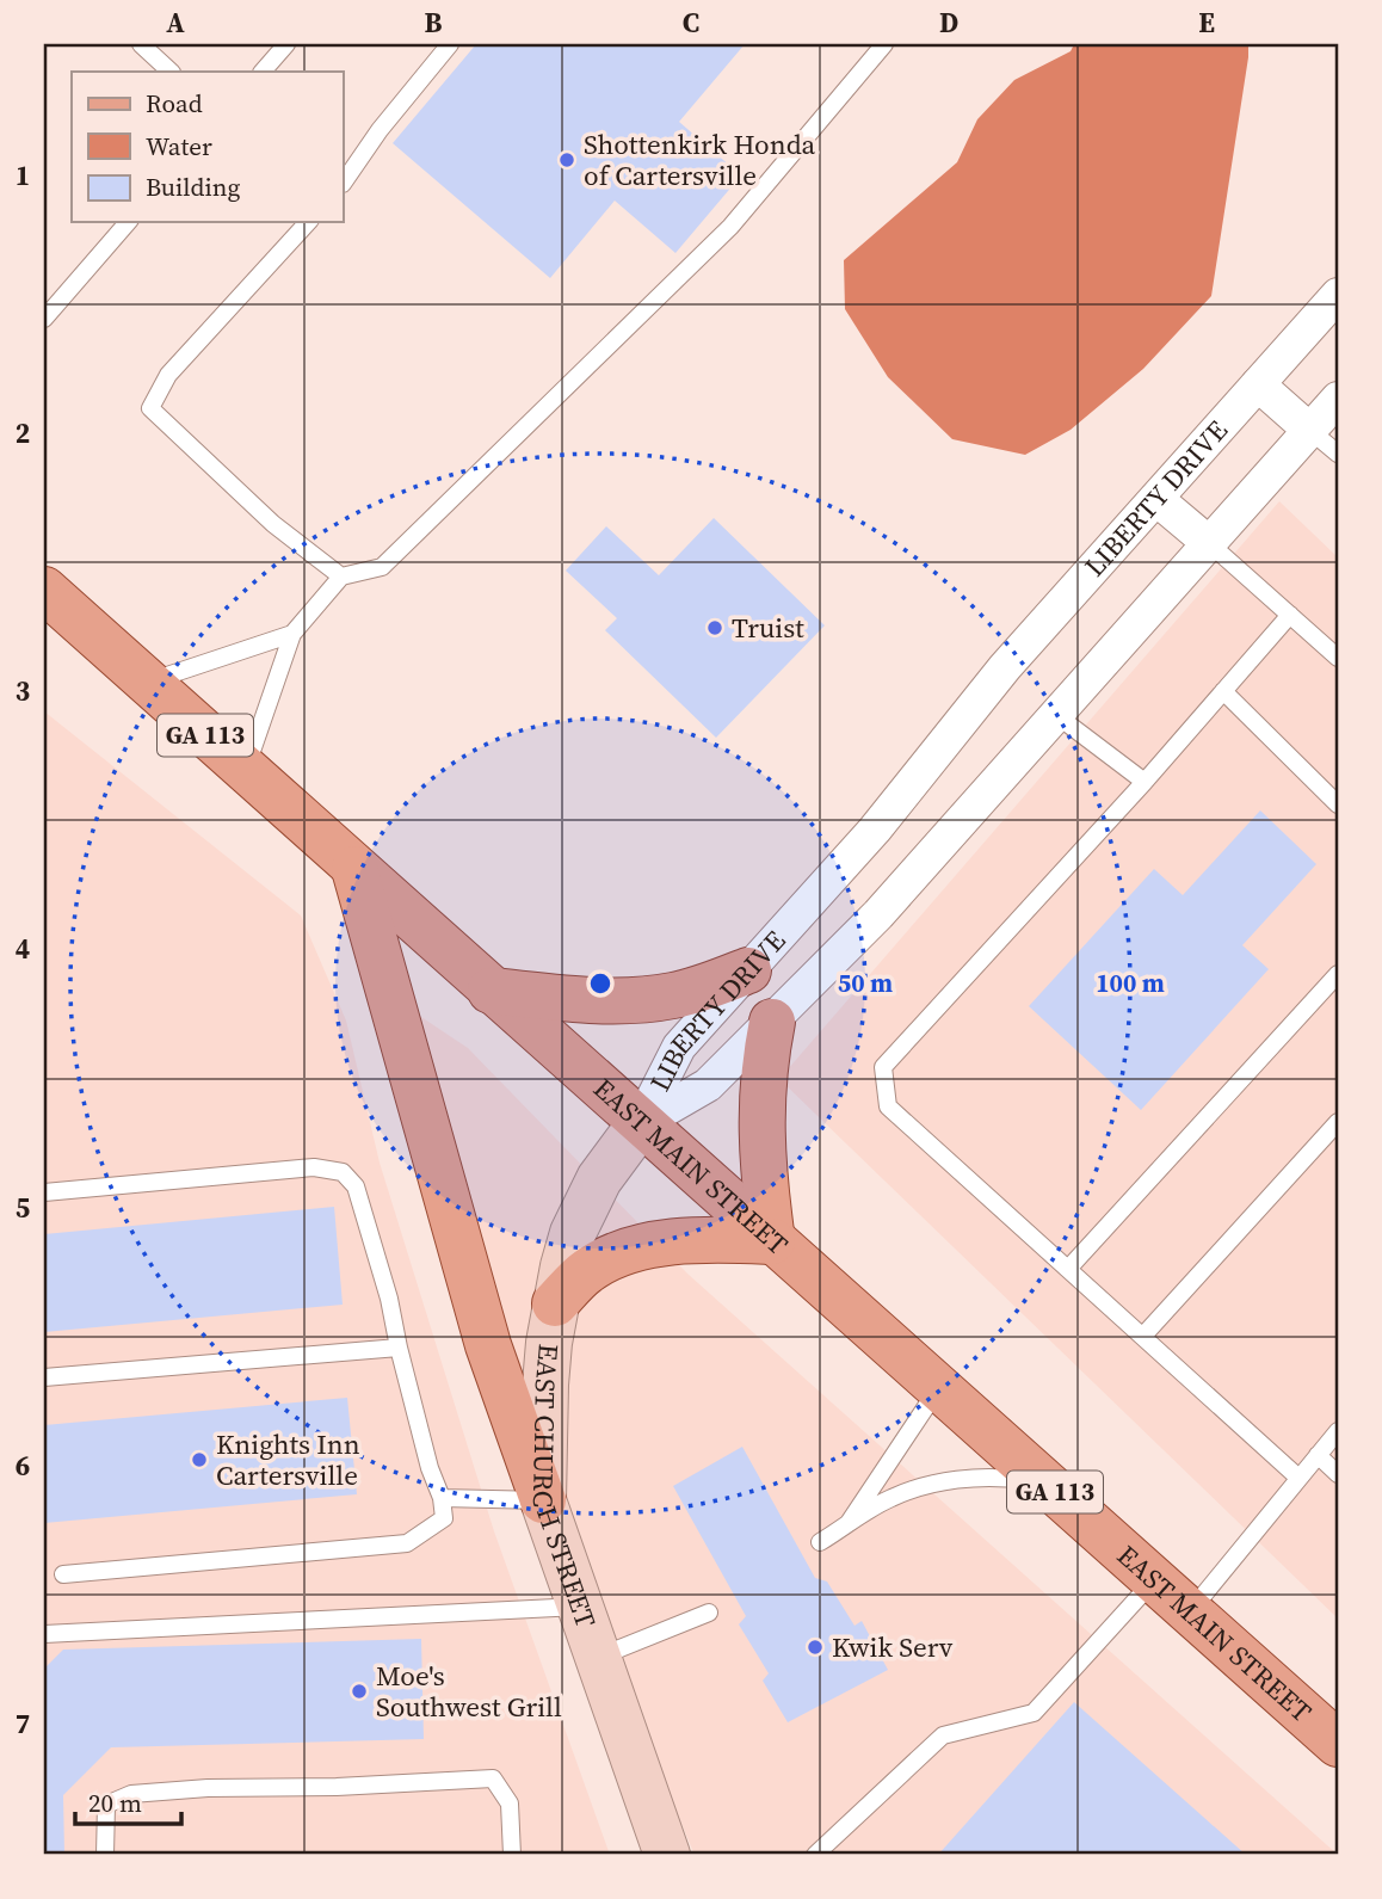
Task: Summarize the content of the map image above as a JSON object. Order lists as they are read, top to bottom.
{
  "streets": {
    "main road": ["GA 113", "EAST MAIN STREET", "EAST CHURCH STREET"],
    "street": ["LIBERTY DRIVE"]
  },
  "crossings": [
    ["LIBERTY DRIVE", "EAST MAIN STREET"],
    ["LIBERTY DRIVE", "EAST CHURCH STREET"],
    ["EAST MAIN STREET", "EAST CHURCH STREET"]
  ],
  "places": [
    "Shottenkirk Honda of Cartersville",
    "Truist",
    "Knights Inn Cartersville",
    "Kwik Serv",
    "Moe's Southwest Grill"
  ],
  "legend": ["Road", "Water", "Building"],
  "scale_bar": "20 m",
  "grid": {
    "columns": [
      "A",
      "B",
      "C",
      "D",
      "E"
    ],
    "rows": [
      "1",
      "2",
      "3",
      "4",
      "5",
      "6",
      "7"
    ]
  },
  "rings": ["50 m", "100 m"]
}
